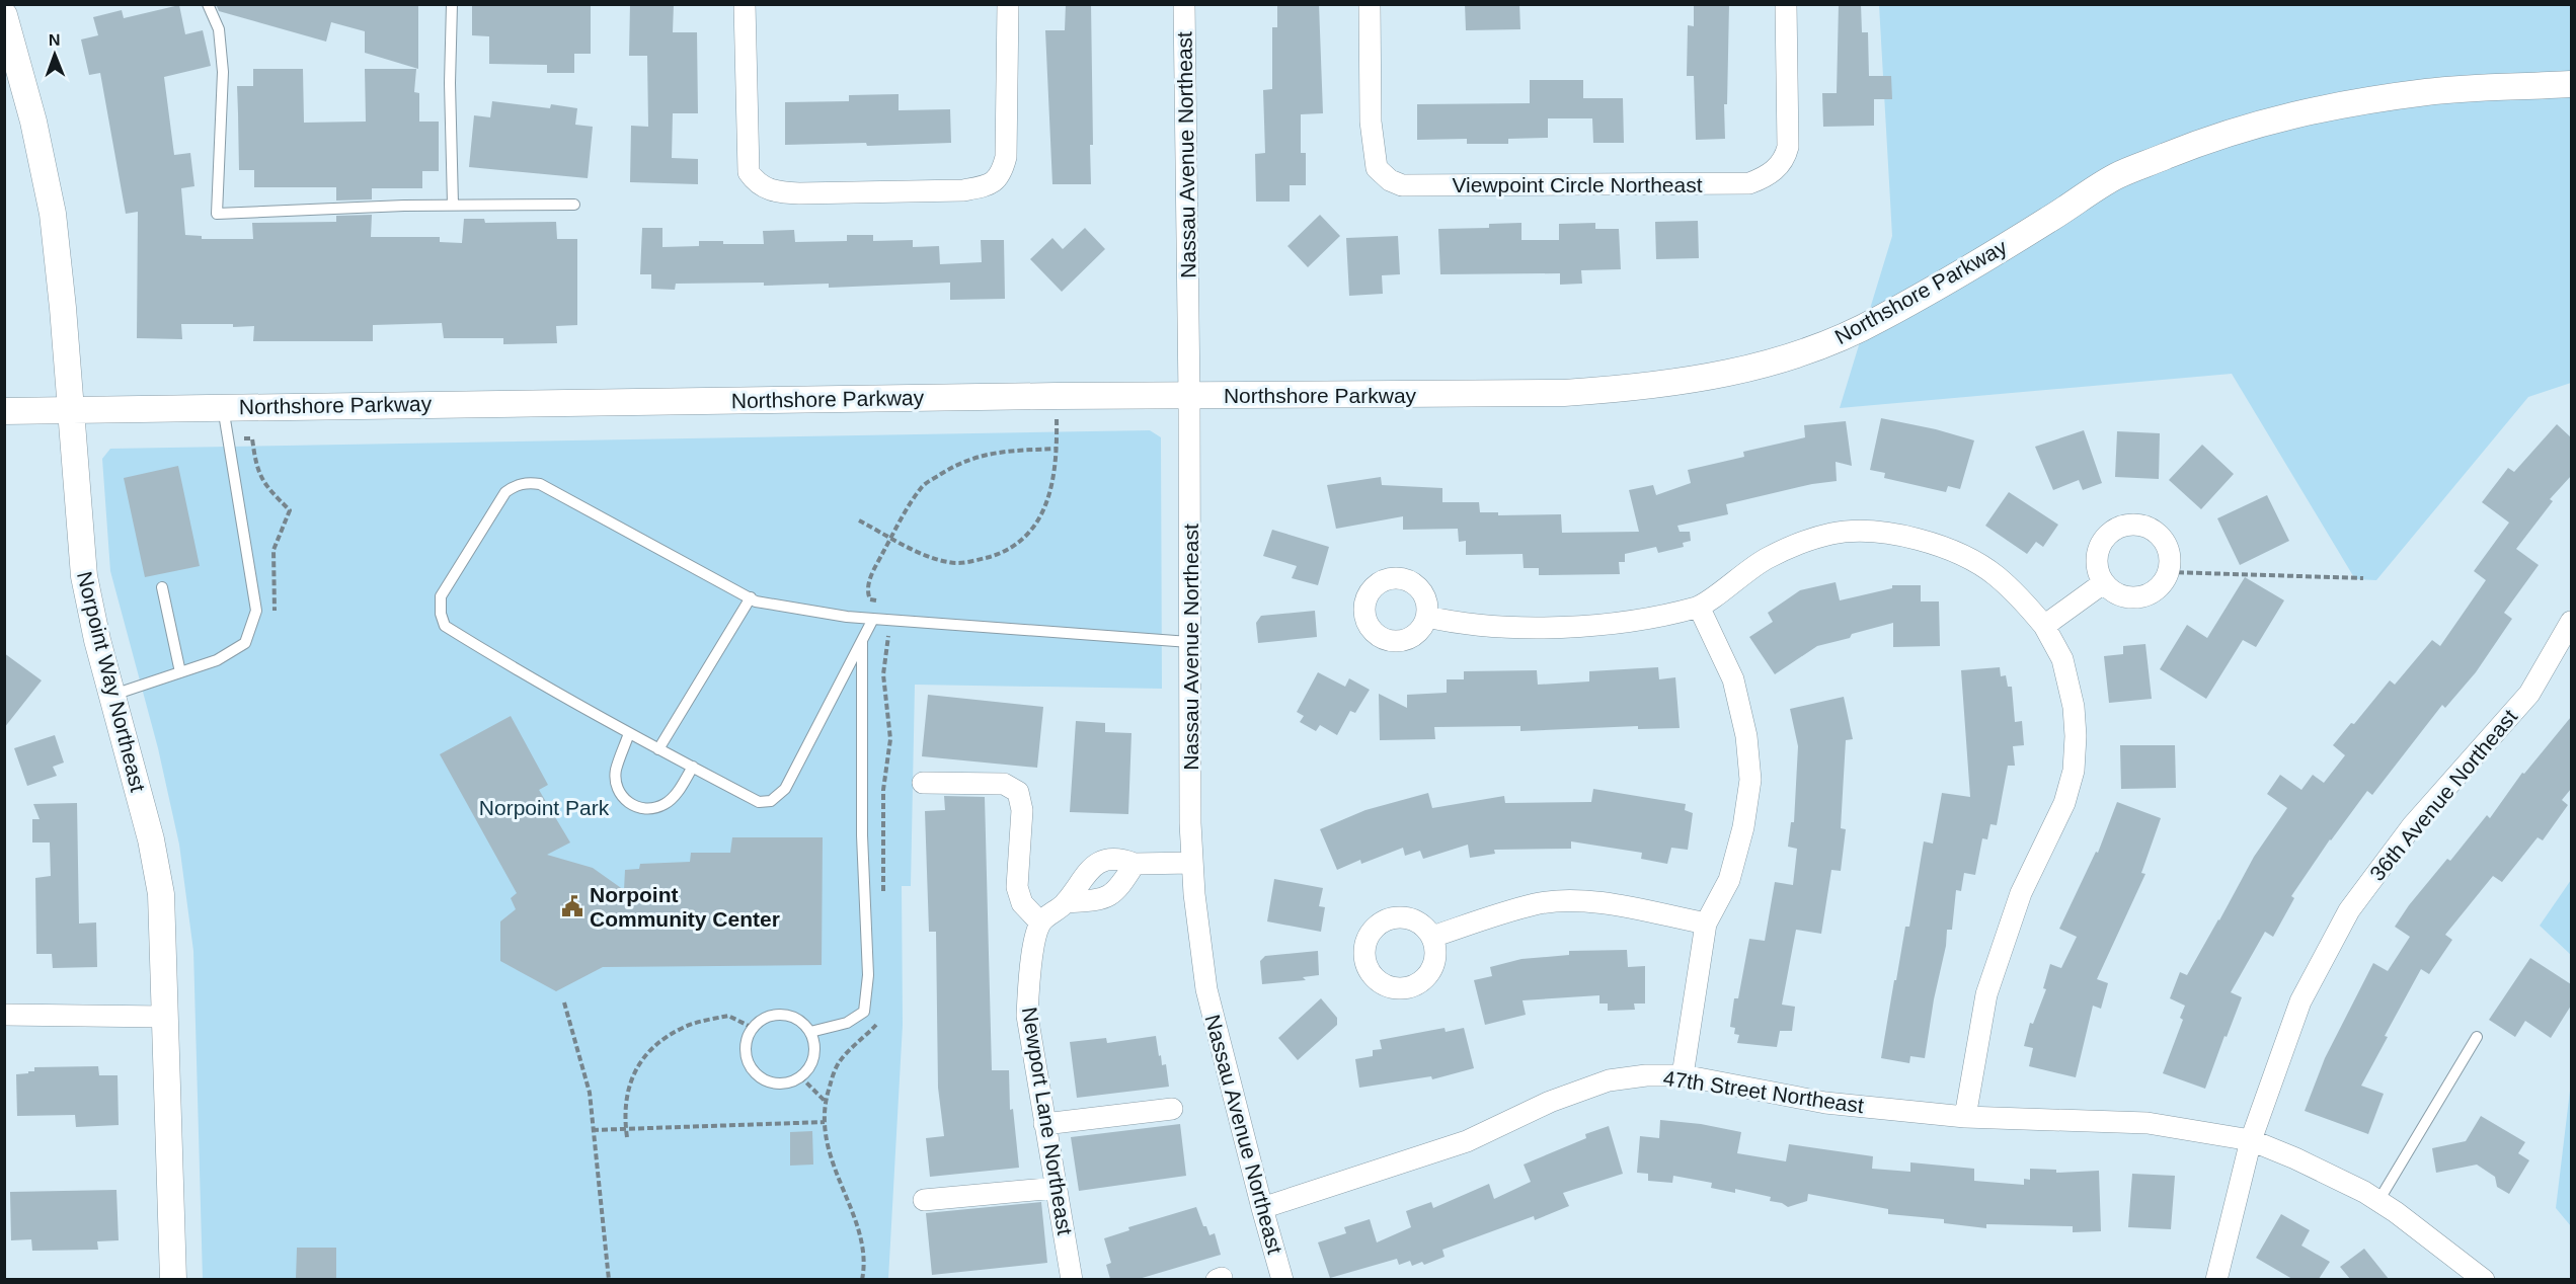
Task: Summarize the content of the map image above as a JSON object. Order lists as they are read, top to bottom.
{
  "streets": {
    "street": [
      "Nassau Avenue Northeast",
      "Viewpoint Circle Northeast",
      "Northshore Parkway",
      "Norpoint Way Northeast",
      "36th Avenue Northeast",
      "47th Street Northeast",
      "Newport Lane Northeast"
    ]
  },
  "crossings": [
    ["Nassau Avenue Northeast", "Northshore Parkway"],
    ["Nassau Avenue Northeast", "47th Street Northeast"],
    ["Northshore Parkway", "Norpoint Way Northeast"],
    ["36th Avenue Northeast", "47th Street Northeast"]
  ],
  "parks": ["Norpoint Park"],
  "places": {
    "public building": ["Norpoint Community Center"]
  },
  "north": "top"
}
